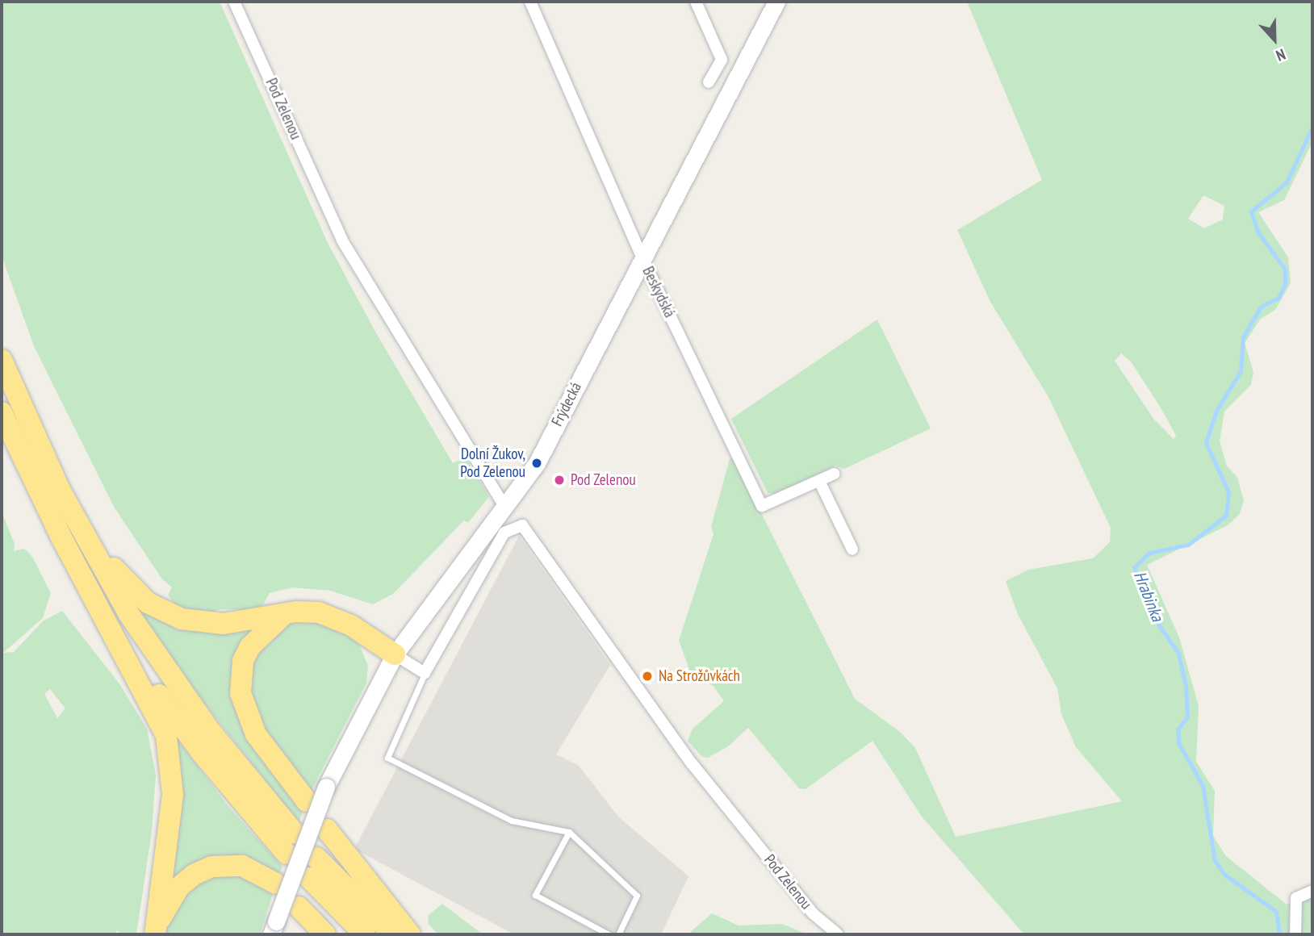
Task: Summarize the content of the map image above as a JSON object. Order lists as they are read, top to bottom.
{
  "streets": {
    "main road": ["Frýdecká"],
    "street": ["Pod Zelenou", "Beskydská"]
  },
  "crossings": [
    ["Pod Zelenou", "Frýdecká"],
    ["Beskydská", "Frýdecká"]
  ],
  "water": ["Hrabinka"],
  "places": ["Dolní Žukov, Pod Zelenou", "Pod Zelenou", "Na Strožůvkách"],
  "north": "bottom"
}
